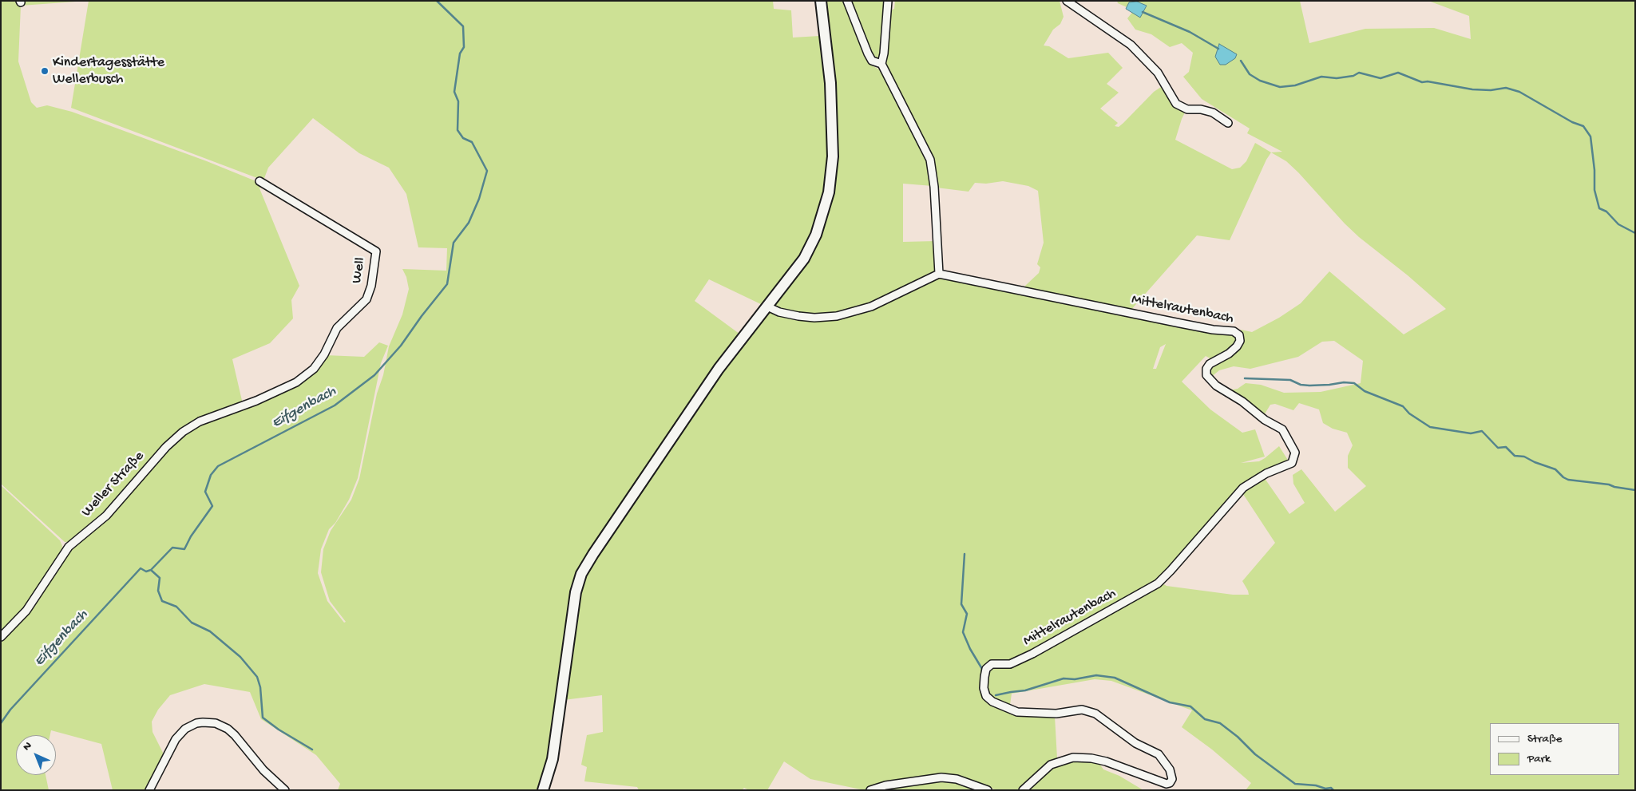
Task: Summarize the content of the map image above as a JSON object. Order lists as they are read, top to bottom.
{
  "streets": {
    "street": ["Well", "Mittelrautenbach", "Weller Straße"]
  },
  "crossings": [
    ["Well", "Weller Straße"]
  ],
  "water": ["Eifgenbach"],
  "places": ["Kindertagesstätte Wellerbusch"],
  "legend": ["Straße", "Park"],
  "north": "top left"
}
